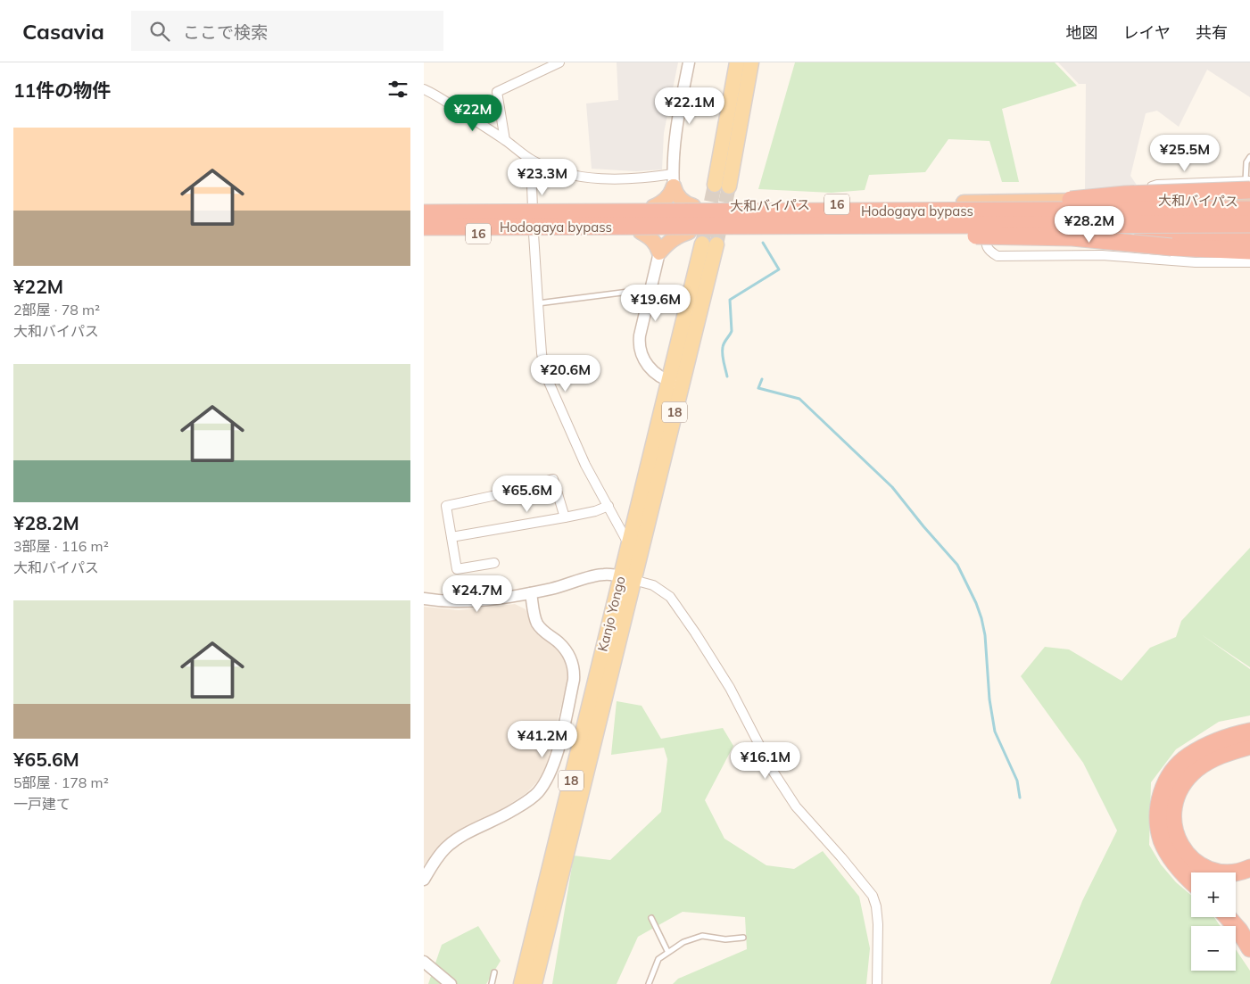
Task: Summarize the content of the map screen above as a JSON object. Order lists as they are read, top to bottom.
{
  "streets": {
    "highway": ["大和バイパス", "16", "Hodogaya bypass"],
    "main road": ["18", "Kanjo Yongo"]
  },
  "crossings": [
    ["大和バイパス", "Hodogaya bypass"]
  ],
  "page": {
    "header": "Casavia",
    "search": "ここで検索",
    "nav": ["地図", "レイヤ", "共有"],
    "heading": "11件の物件",
    "price": [
      "¥22.1M",
      "¥22M",
      "¥25.5M",
      "¥23.3M",
      "¥28.2M",
      "¥19.6M",
      "¥20.6M",
      "¥65.6M",
      "¥24.7M",
      "¥41.2M",
      "¥16.1M"
    ],
    "list": [
      {
        "name": "¥22M",
        "note": "2部屋 · 78 m² · 大和バイパス"
      },
      {
        "name": "¥28.2M",
        "note": "3部屋 · 116 m² · 大和バイパス"
      },
      {
        "name": "¥65.6M",
        "note": "5部屋 · 178 m² · 一戸建て"
      }
    ],
    "map_buttons": ["+", "−"]
  }
}
